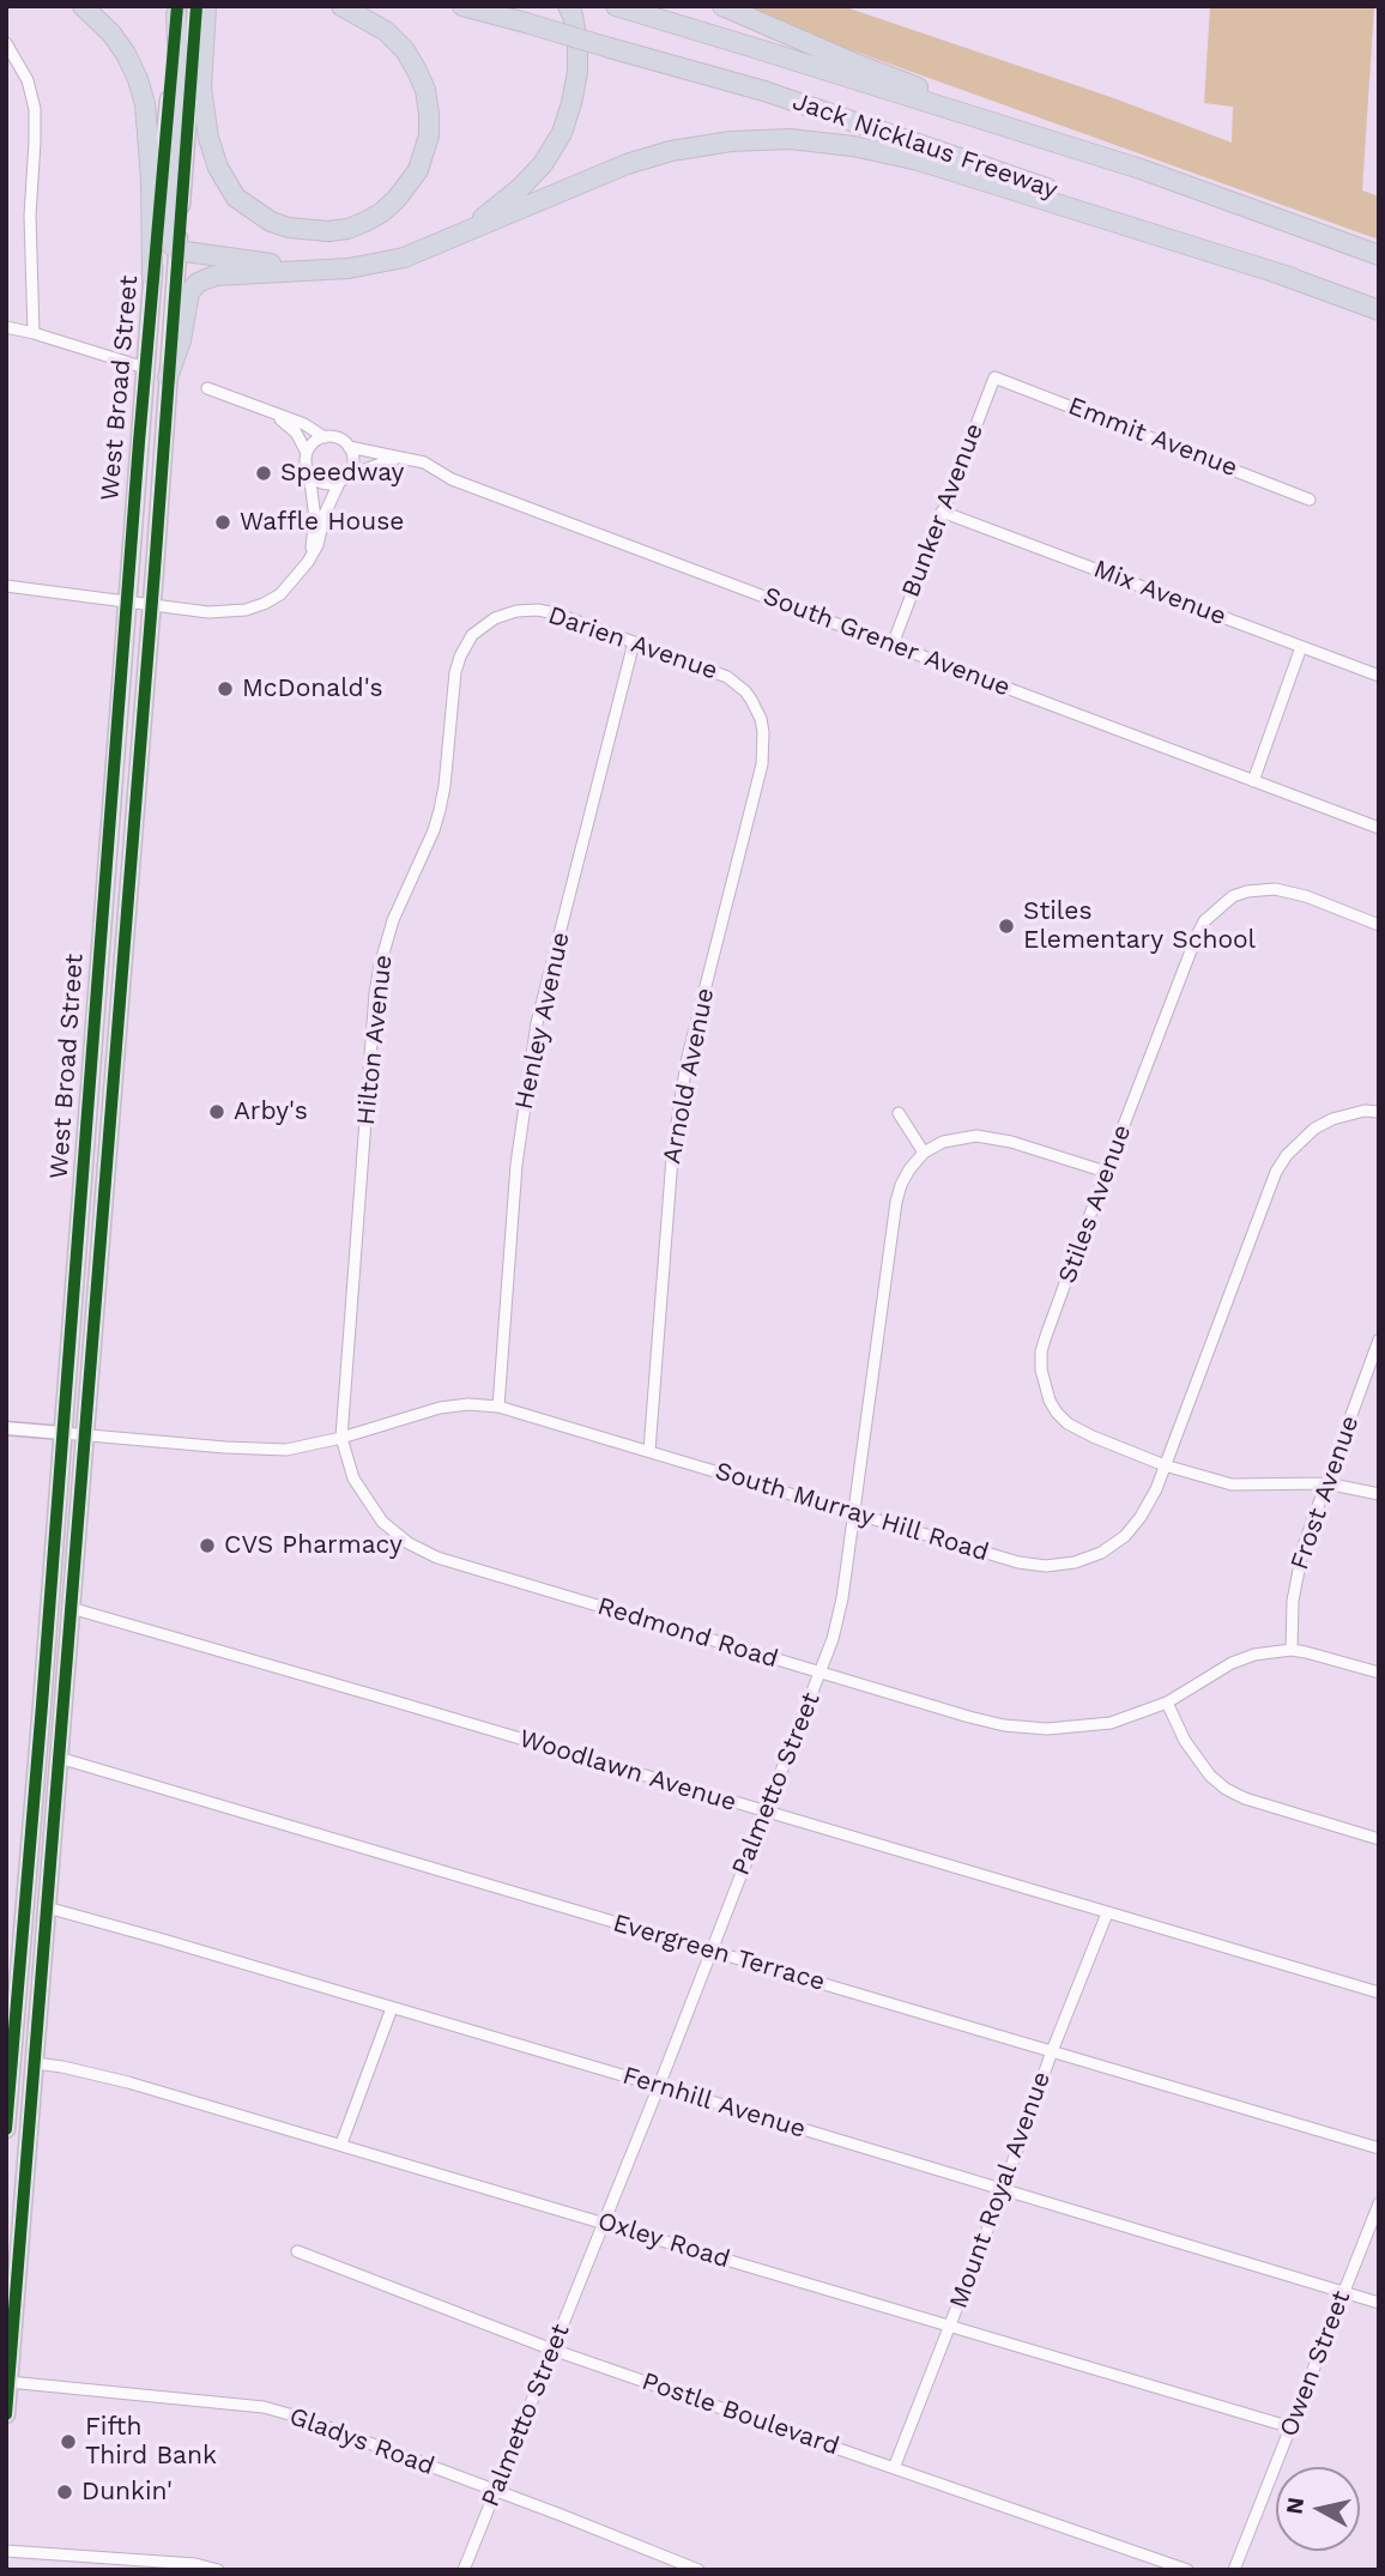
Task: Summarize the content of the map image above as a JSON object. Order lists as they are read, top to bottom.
{
  "streets": {
    "highway": ["Jack Nicklaus Freeway"],
    "main road": ["West Broad Street"],
    "street": [
      "Emmit Avenue",
      "Bunker Avenue",
      "Mix Avenue",
      "South Grener Avenue",
      "Darien Avenue",
      "Henley Avenue",
      "Hilton Avenue",
      "Arnold Avenue",
      "Stiles Avenue",
      "Frost Avenue",
      "South Murray Hill Road",
      "Redmond Road",
      "Woodlawn Avenue",
      "Palmetto Street",
      "Evergreen Terrace",
      "Fernhill Avenue",
      "Mount Royal Avenue",
      "Oxley Road",
      "Owen Street",
      "Postle Boulevard",
      "Gladys Road"
    ]
  },
  "crossings": [
    ["West Broad Street", "South Murray Hill Road"],
    ["West Broad Street", "Woodlawn Avenue"],
    ["West Broad Street", "Evergreen Terrace"],
    ["West Broad Street", "Fernhill Avenue"],
    ["West Broad Street", "Oxley Road"],
    ["West Broad Street", "Gladys Road"],
    ["Emmit Avenue", "Bunker Avenue"],
    ["Bunker Avenue", "Mix Avenue"],
    ["Bunker Avenue", "South Grener Avenue"],
    ["Darien Avenue", "Henley Avenue"],
    ["Darien Avenue", "Hilton Avenue"],
    ["Darien Avenue", "Arnold Avenue"],
    ["Henley Avenue", "South Murray Hill Road"],
    ["Hilton Avenue", "South Murray Hill Road"],
    ["Hilton Avenue", "Redmond Road"],
    ["Arnold Avenue", "South Murray Hill Road"],
    ["Stiles Avenue", "Frost Avenue"],
    ["Stiles Avenue", "South Murray Hill Road"],
    ["Frost Avenue", "Redmond Road"],
    ["South Murray Hill Road", "Redmond Road"],
    ["South Murray Hill Road", "Palmetto Street"],
    ["Redmond Road", "Palmetto Street"],
    ["Woodlawn Avenue", "Palmetto Street"],
    ["Woodlawn Avenue", "Mount Royal Avenue"],
    ["Palmetto Street", "Evergreen Terrace"],
    ["Palmetto Street", "Fernhill Avenue"],
    ["Palmetto Street", "Oxley Road"],
    ["Palmetto Street", "Postle Boulevard"],
    ["Palmetto Street", "Gladys Road"],
    ["Evergreen Terrace", "Mount Royal Avenue"],
    ["Fernhill Avenue", "Mount Royal Avenue"],
    ["Fernhill Avenue", "Owen Street"],
    ["Mount Royal Avenue", "Oxley Road"],
    ["Mount Royal Avenue", "Postle Boulevard"],
    ["Oxley Road", "Owen Street"]
  ],
  "places": [
    "Speedway",
    "Waffle House",
    "McDonald's",
    "Stiles Elementary School",
    "Arby's",
    "CVS Pharmacy",
    "Fifth Third Bank",
    "Dunkin'"
  ],
  "north": "left"
}
